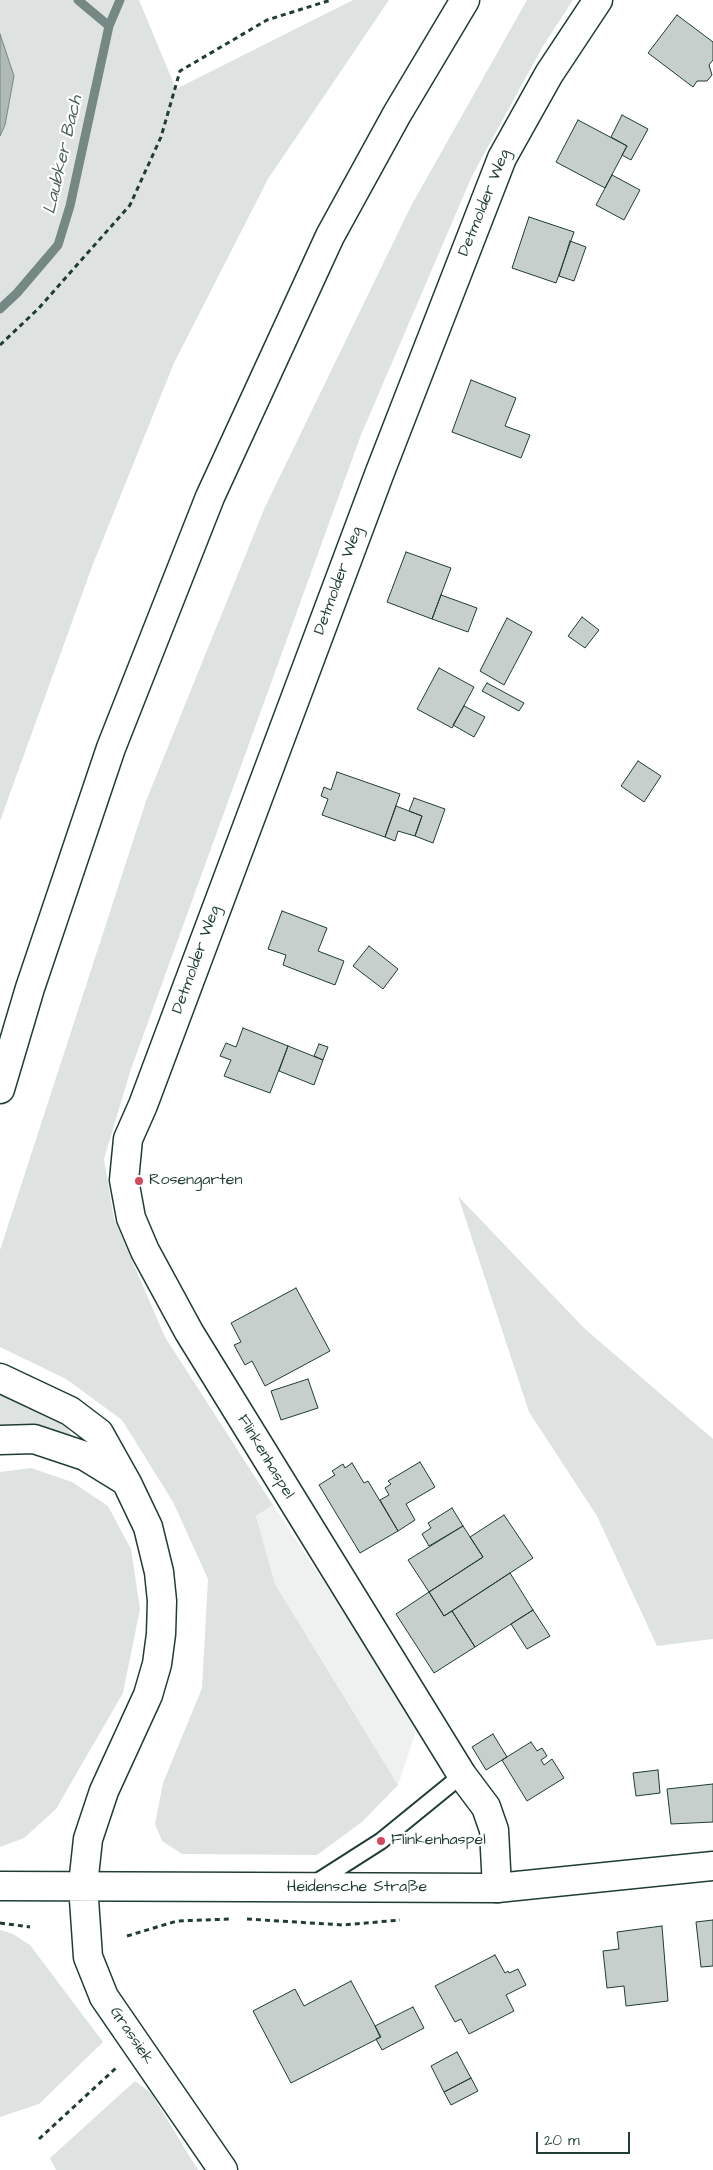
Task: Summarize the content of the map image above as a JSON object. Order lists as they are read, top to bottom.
{
  "streets": {
    "street": [
      "Detmolder Weg",
      "Flinkenhaspel",
      "Heidensche Straße",
      "Grassiek"
    ]
  },
  "crossings": [
    ["Detmolder Weg", "Flinkenhaspel"],
    ["Flinkenhaspel", "Heidensche Straße"],
    ["Heidensche Straße", "Grassiek"]
  ],
  "water": ["Laubker Bach"],
  "places": ["Rosengarten", "Flinkenhaspel"],
  "scale_bar": "20 m"
}
